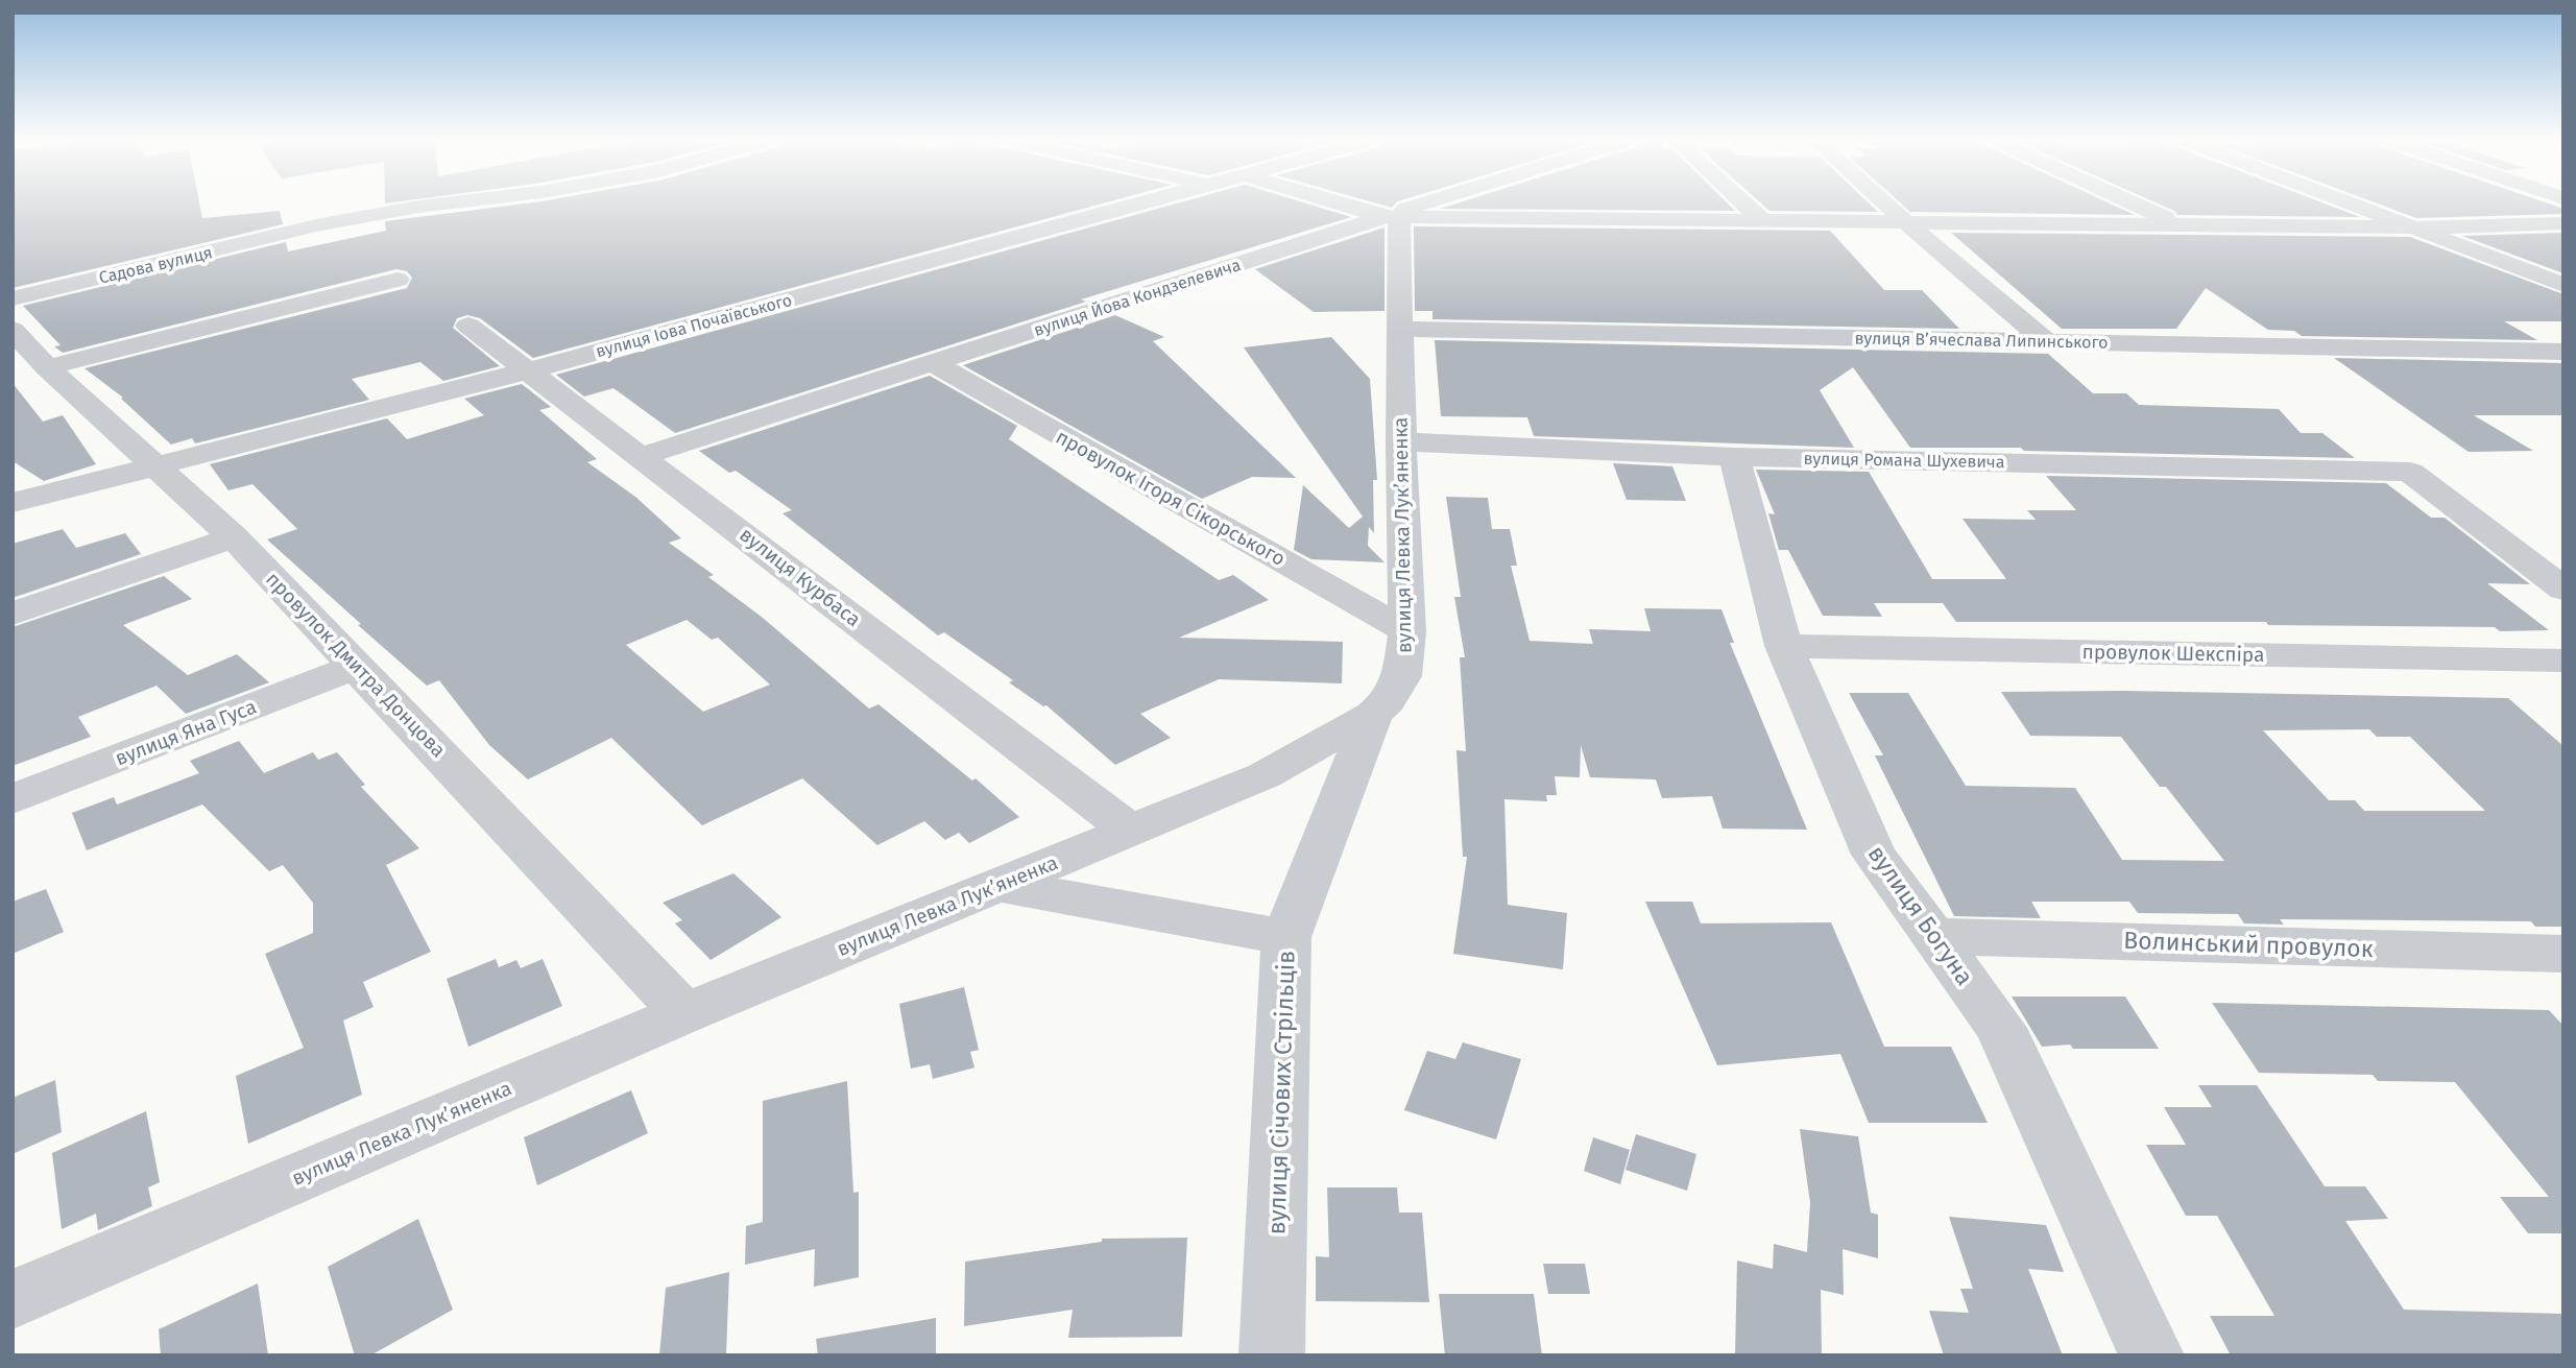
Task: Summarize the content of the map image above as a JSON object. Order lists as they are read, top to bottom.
{
  "streets": {
    "street": [
      "Садова вулиця",
      "вулиця Йова Кондзелевича",
      "вулиця Іова Почаївського",
      "вулиця Вʼячеслава Липинського",
      "вулиця Романа Шухевича",
      "провулок Ігоря Сікорського",
      "вулиця Левка Лукʼяненка",
      "вулиця Курбаса",
      "провулок Шекспіра",
      "провулок Дмитра Донцова",
      "вулиця Яна Гуса",
      "вулиця Богуна",
      "Волинський провулок",
      "вулиця Січових Стрільців"
    ]
  },
  "crossings": [
    ["вулиця Йова Кондзелевича", "провулок Ігоря Сікорського"],
    ["вулиця Йова Кондзелевича", "вулиця Левка Лукʼяненка"],
    ["вулиця Йова Кондзелевича", "вулиця Курбаса"],
    ["вулиця Іова Почаївського", "вулиця Курбаса"],
    ["вулиця Іова Почаївського", "провулок Дмитра Донцова"],
    ["вулиця Вʼячеслава Липинського", "вулиця Левка Лукʼяненка"],
    ["вулиця Романа Шухевича", "вулиця Левка Лукʼяненка"],
    ["вулиця Романа Шухевича", "вулиця Богуна"],
    ["провулок Ігоря Сікорського", "вулиця Левка Лукʼяненка"],
    ["вулиця Левка Лукʼяненка", "вулиця Курбаса"],
    ["вулиця Левка Лукʼяненка", "провулок Дмитра Донцова"],
    ["вулиця Левка Лукʼяненка", "вулиця Січових Стрільців"],
    ["провулок Шекспіра", "вулиця Богуна"],
    ["провулок Дмитра Донцова", "вулиця Яна Гуса"],
    ["вулиця Богуна", "Волинський провулок"]
  ]
}
